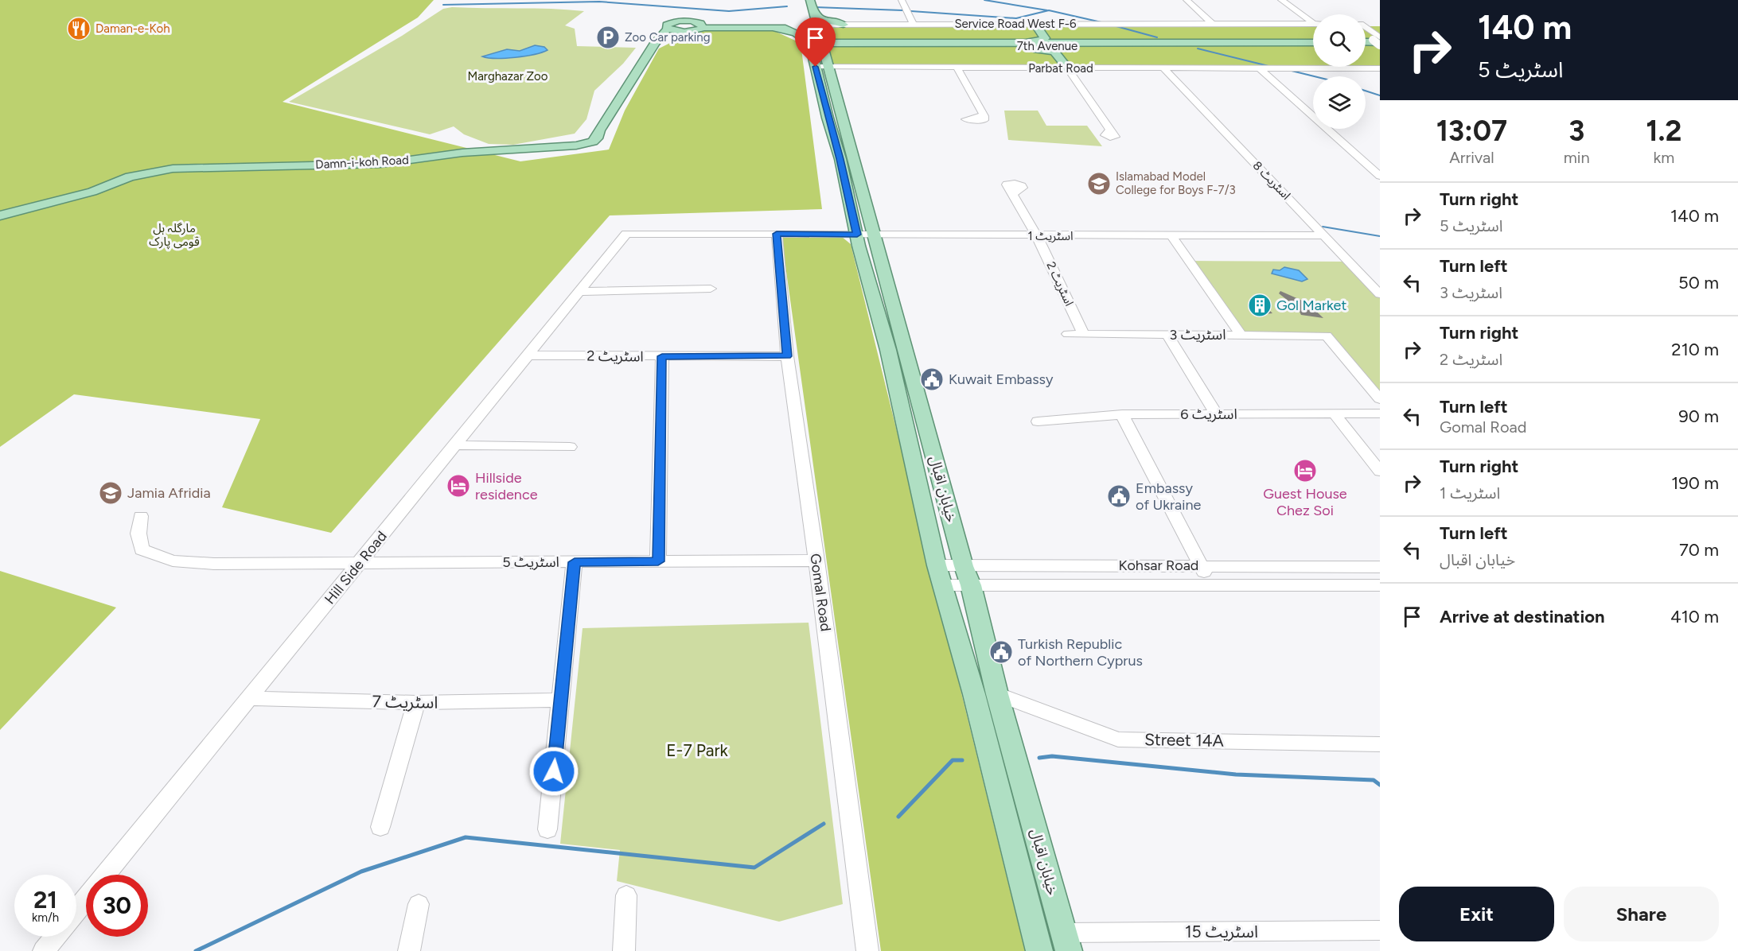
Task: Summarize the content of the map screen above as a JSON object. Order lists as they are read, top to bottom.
{
  "streets": {
    "main road": ["7th Avenue", "Damn-i-koh Road", "خیابان اقبال"],
    "street": [
      "Service Road West F-6",
      "Parbat Road",
      "اسٹریٹ 8",
      "اسٹریٹ 1",
      "اسٹریٹ 2",
      "اسٹریٹ 3",
      "اسٹریٹ 6",
      "اسٹریٹ 5",
      "Kohsar Road",
      "Hill Side Road",
      "Gomal Road",
      "اسٹریٹ 7",
      "Street 14A",
      "اسٹریٹ 15"
    ]
  },
  "crossings": [
    ["Service Road West F-6", "7th Avenue"],
    ["Service Road West F-6", "Parbat Road"],
    ["Service Road West F-6", "خیابان اقبال"],
    ["7th Avenue", "Parbat Road"],
    ["7th Avenue", "خیابان اقبال"],
    ["Parbat Road", "اسٹریٹ 8"],
    ["Parbat Road", "خیابان اقبال"],
    ["اسٹریٹ 8", "اسٹریٹ 1"],
    ["اسٹریٹ 1", "اسٹریٹ 2"],
    ["اسٹریٹ 1", "خیابان اقبال"],
    ["اسٹریٹ 1", "Hill Side Road"],
    ["اسٹریٹ 1", "Gomal Road"],
    ["اسٹریٹ 2", "اسٹریٹ 3"],
    ["اسٹریٹ 2", "Hill Side Road"],
    ["اسٹریٹ 2", "Gomal Road"],
    ["خیابان اقبال", "Kohsar Road"],
    ["خیابان اقبال", "Street 14A"],
    ["خیابان اقبال", "اسٹریٹ 15"],
    ["اسٹریٹ 5", "Hill Side Road"],
    ["اسٹریٹ 5", "Gomal Road"],
    ["Hill Side Road", "اسٹریٹ 7"]
  ],
  "parks": ["Marghazar Zoo", "مارگلہ ہل قومی پارک", "E-7 Park"],
  "places": {
    "restaurant": ["Daman-e-Koh"],
    "parking": ["Zoo Car parking"],
    "school or university": ["Islamabad Model College for Boys F-7/3", "Jamia Afridia"],
    "building": ["Gol Market"],
    "public building": ["Kuwait Embassy", "Embassy of Ukraine", "Turkish Republic of Northern Cyprus"],
    "hotel": ["Guest House Chez Soi", "Hillside residence"]
  },
  "page": {
    "turn": ["140 m", "اسٹریٹ 5"],
    "eta": [
      "13:07",
      "Arrival",
      "3",
      "min",
      "1.2",
      "km"
    ],
    "list": [
      {
        "name": "Turn right",
        "note": "اسٹریٹ 5",
        "value": "140 m"
      },
      {
        "name": "Turn left",
        "note": "اسٹریٹ 3",
        "value": "50 m"
      },
      {
        "name": "Turn right",
        "note": "اسٹریٹ 2",
        "value": "210 m"
      },
      {
        "name": "Turn left",
        "note": "Gomal Road",
        "value": "90 m"
      },
      {
        "name": "Turn right",
        "note": "اسٹریٹ 1",
        "value": "190 m"
      },
      {
        "name": "Turn left",
        "note": "خیابان اقبال",
        "value": "70 m"
      },
      {
        "name": "Arrive at destination",
        "value": "410 m"
      }
    ],
    "speed": "21 km/h",
    "limit": "30",
    "buttons": ["Exit", "Share"]
  }
}
